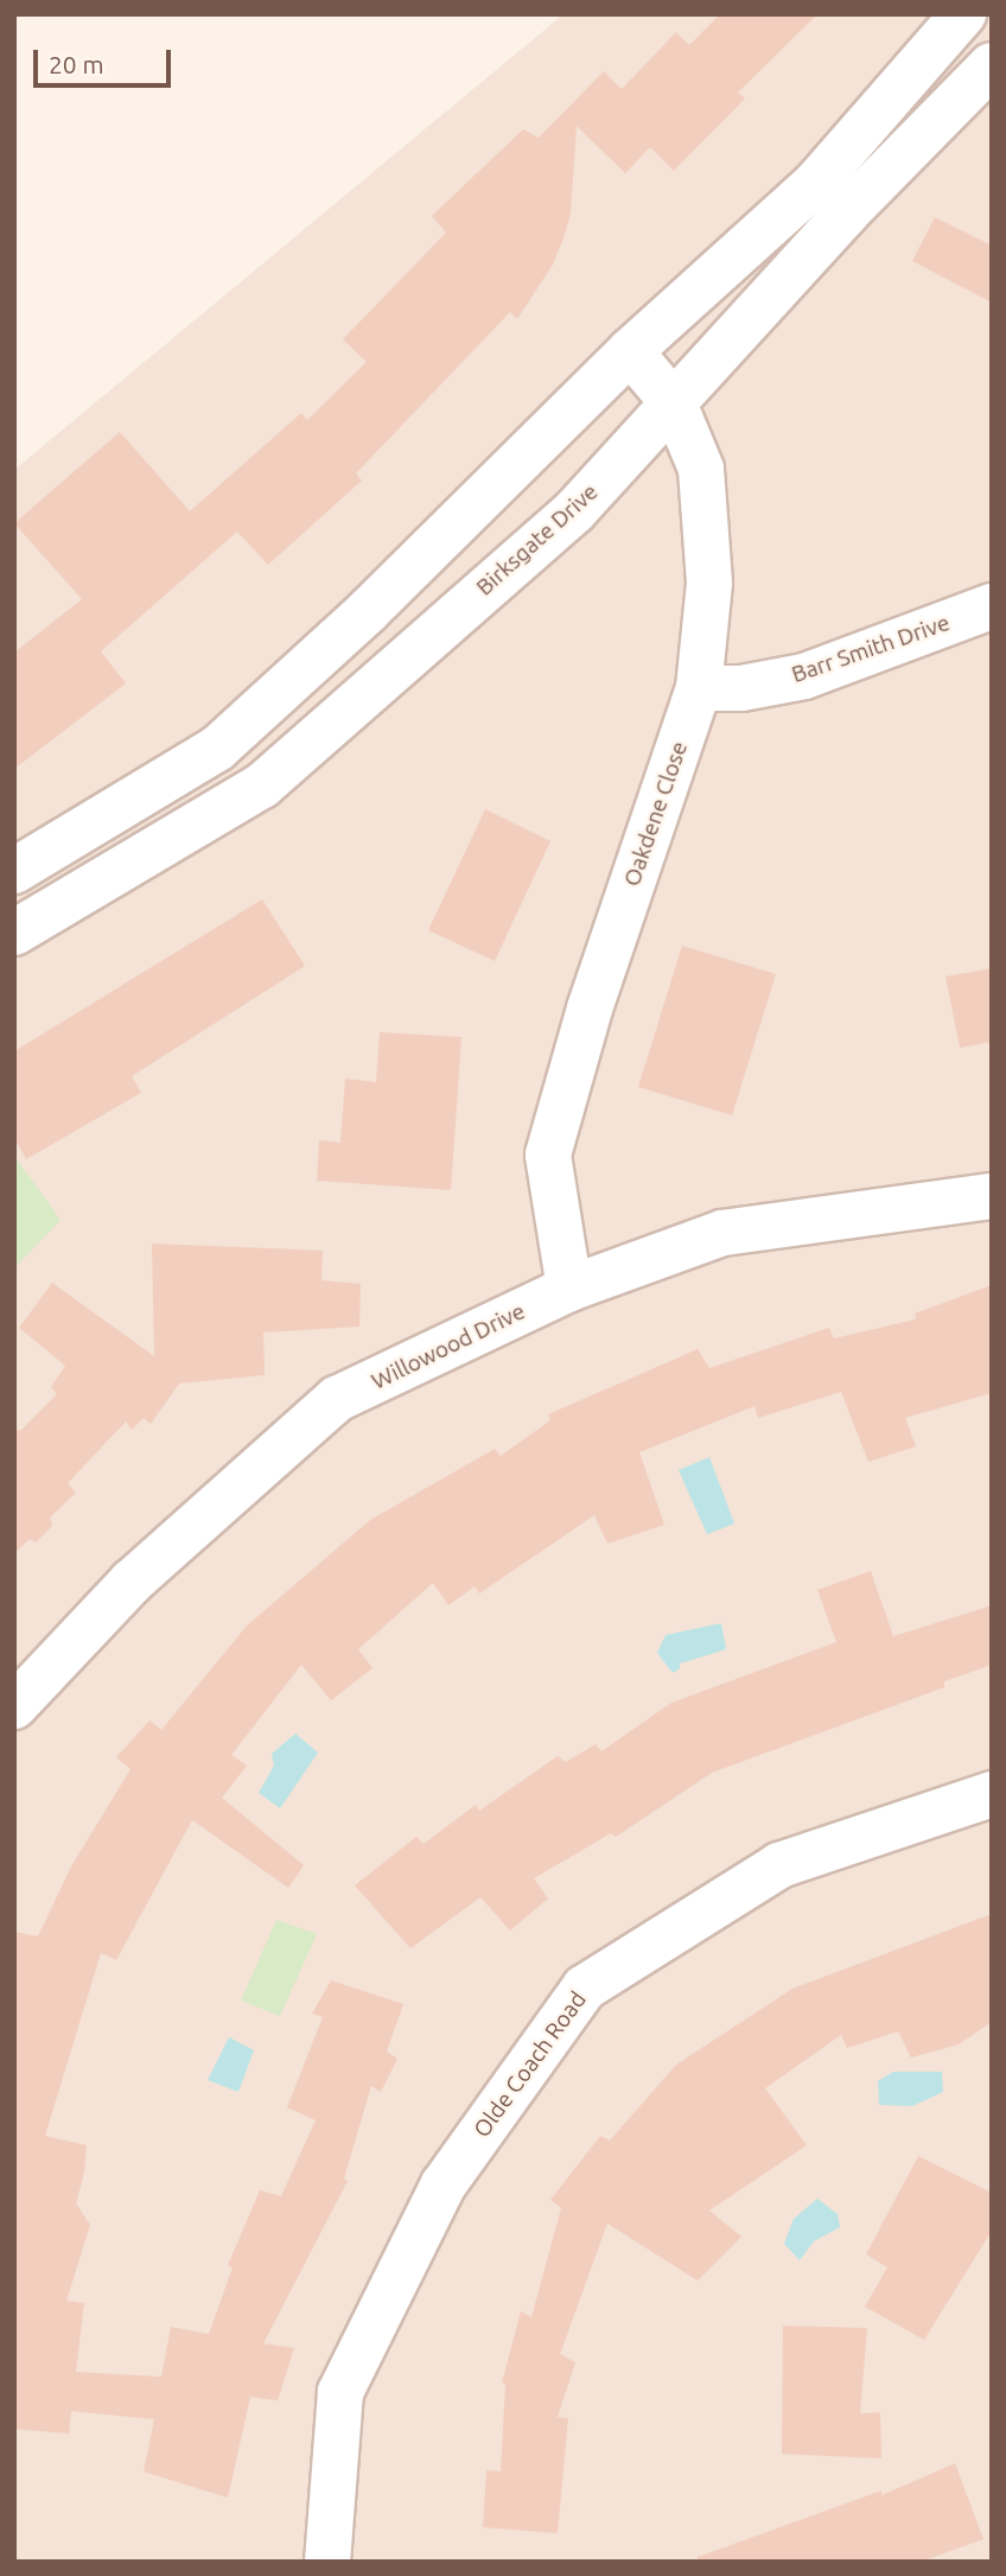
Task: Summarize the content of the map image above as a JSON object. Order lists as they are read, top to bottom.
{
  "streets": {
    "street": [
      "Birksgate Drive",
      "Barr Smith Drive",
      "Oakdene Close",
      "Willowood Drive",
      "Olde Coach Road"
    ]
  },
  "crossings": [
    ["Birksgate Drive", "Oakdene Close"],
    ["Barr Smith Drive", "Oakdene Close"],
    ["Oakdene Close", "Willowood Drive"]
  ],
  "scale_bar": "20 m"
}
